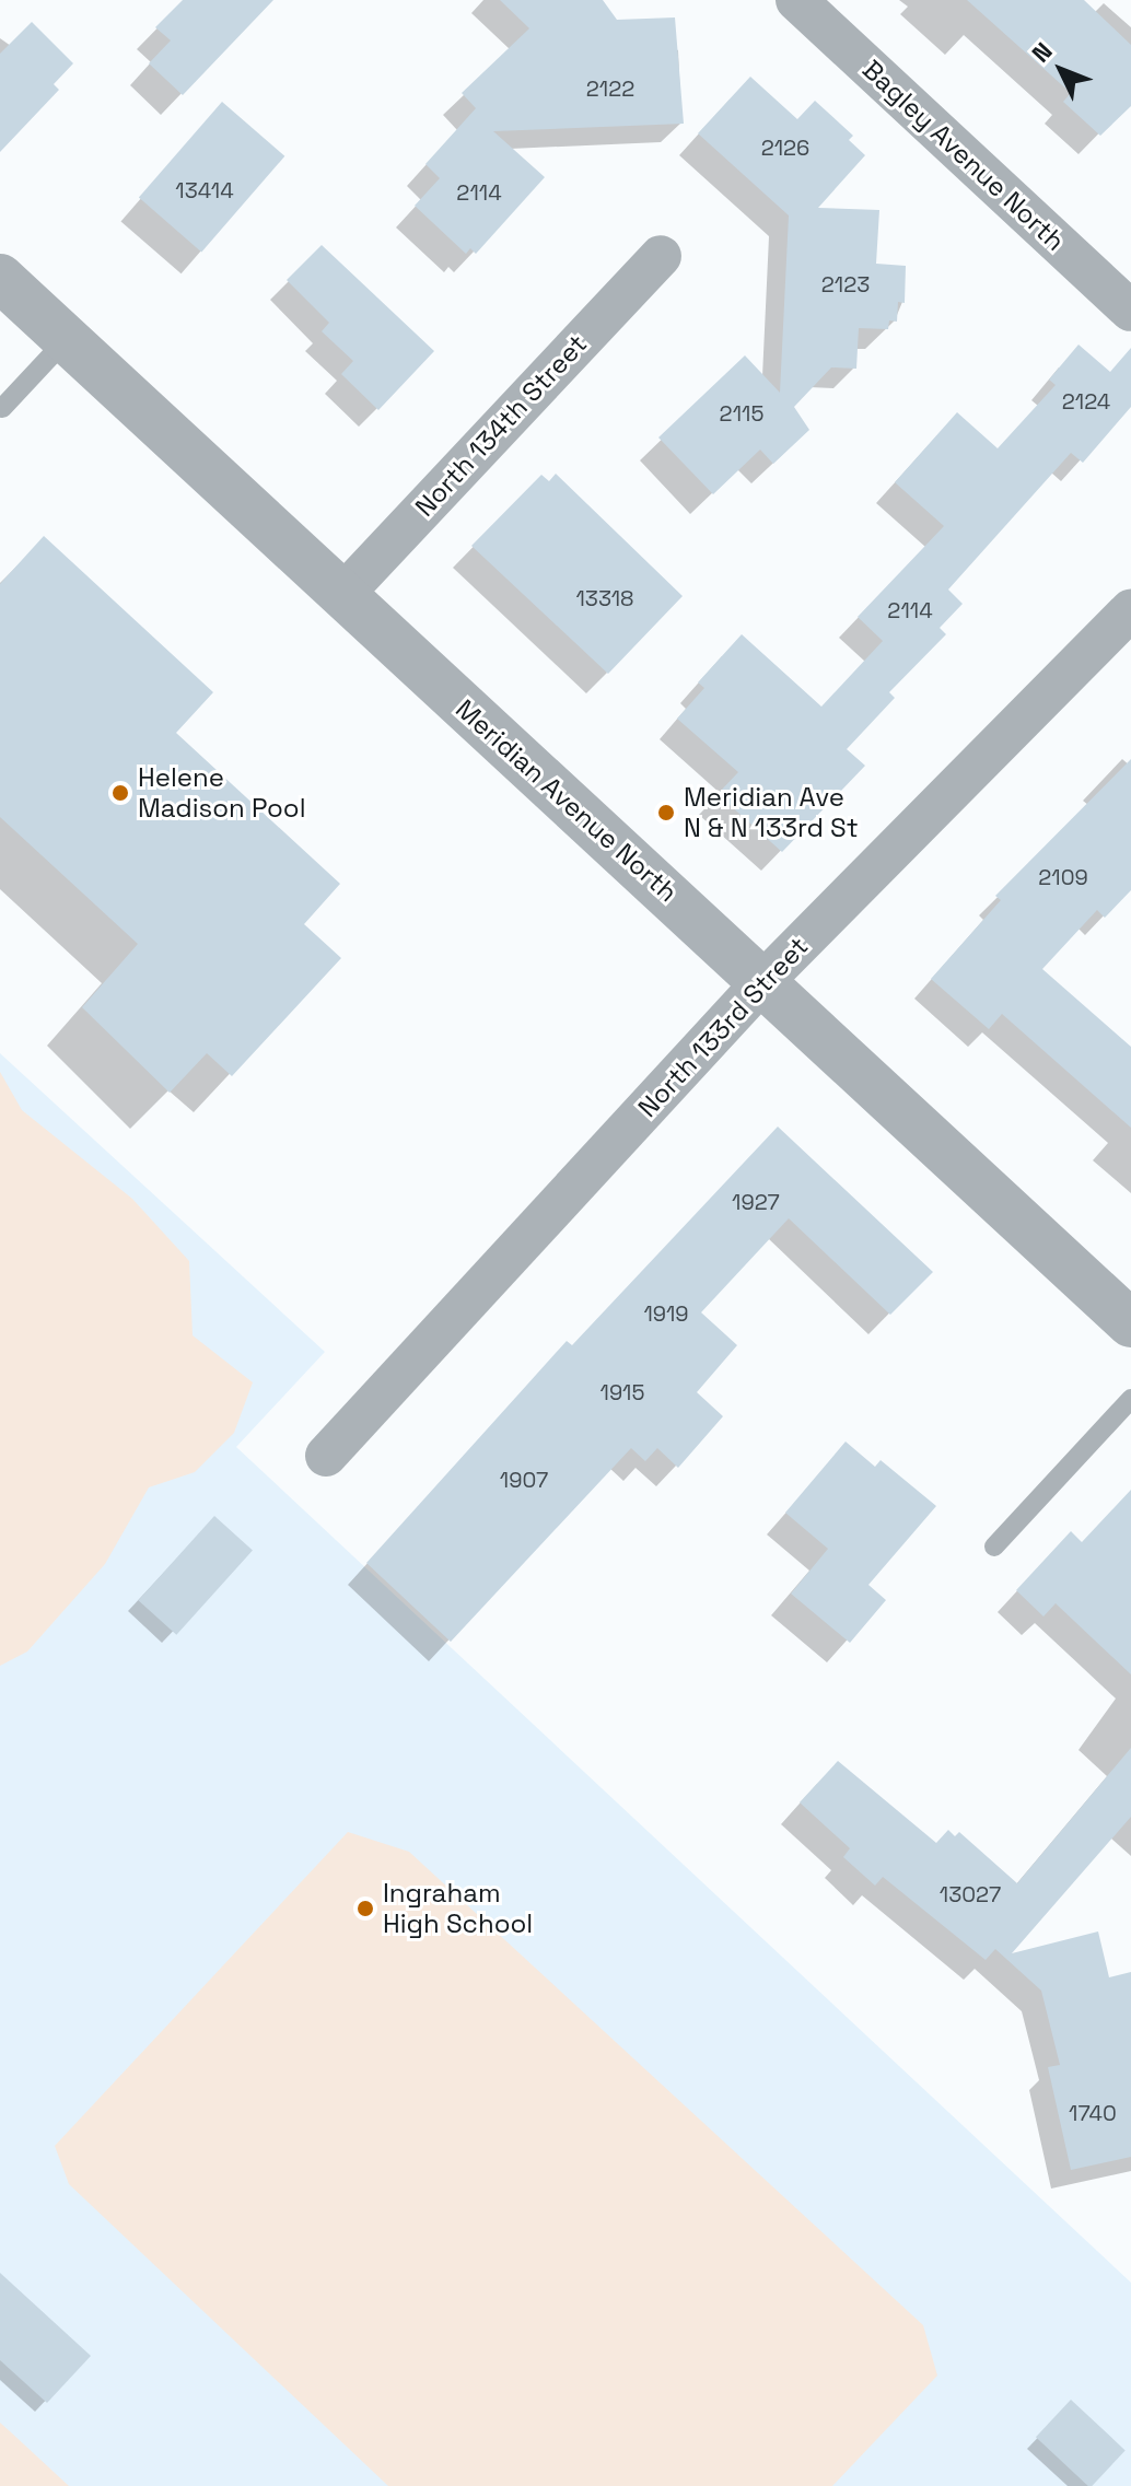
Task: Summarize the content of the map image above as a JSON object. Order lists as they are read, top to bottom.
{
  "streets": {
    "street": [
      "Bagley Avenue North",
      "North 134th Street",
      "Meridian Avenue North",
      "North 133rd Street"
    ]
  },
  "crossings": [
    ["North 134th Street", "Meridian Avenue North"],
    ["Meridian Avenue North", "North 133rd Street"]
  ],
  "places": ["Helene Madison Pool", "Meridian Ave N & N 133rd St", "Ingraham High School"],
  "house_numbers": [
    "2122",
    "2126",
    "13414",
    "2114",
    "2123",
    "2124",
    "2115",
    "13318",
    "2114",
    "2109",
    "1927",
    "1919",
    "1915",
    "1907",
    "13027",
    "1740"
  ],
  "north": "top left"
}
